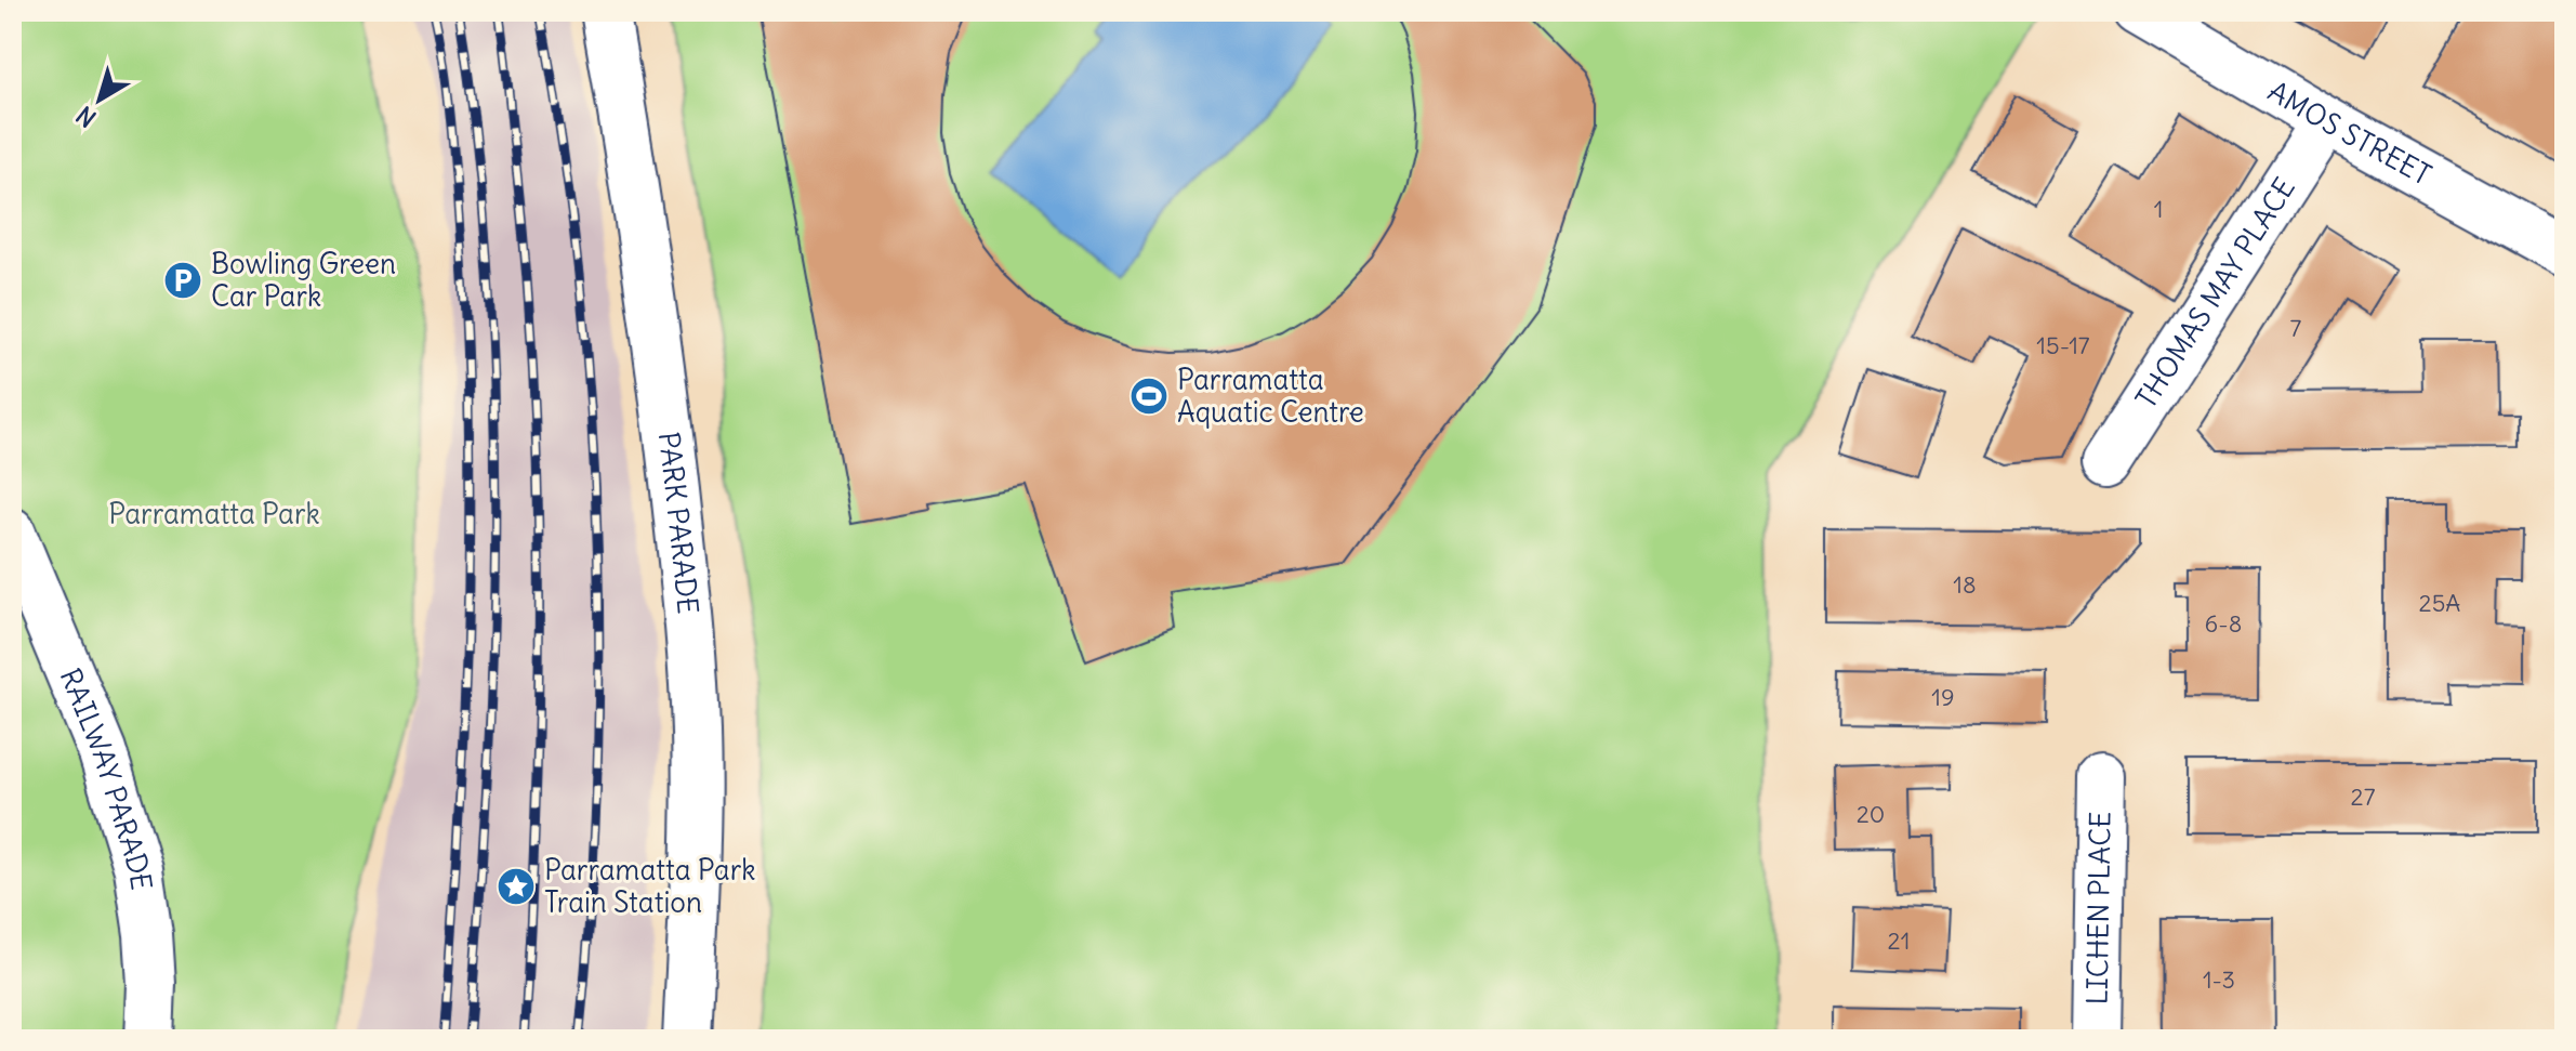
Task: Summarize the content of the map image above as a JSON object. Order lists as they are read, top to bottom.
{
  "streets": {
    "street": [
      "AMOS STREET",
      "THOMAS MAY PLACE",
      "PARK PARADE",
      "RAILWAY PARADE",
      "LICHEN PLACE"
    ]
  },
  "crossings": [
    ["AMOS STREET", "THOMAS MAY PLACE"]
  ],
  "parks": ["Parramatta Park"],
  "places": {
    "parking": ["Bowling Green Car Park"],
    "sports": ["Parramatta Aquatic Centre"],
    "place": ["Parramatta Park Train Station"]
  },
  "house_numbers": [
    "1",
    "7",
    "15-17",
    "18",
    "25A",
    "6-8",
    "19",
    "27",
    "20",
    "21",
    "1-3"
  ],
  "north": "bottom left"
}
